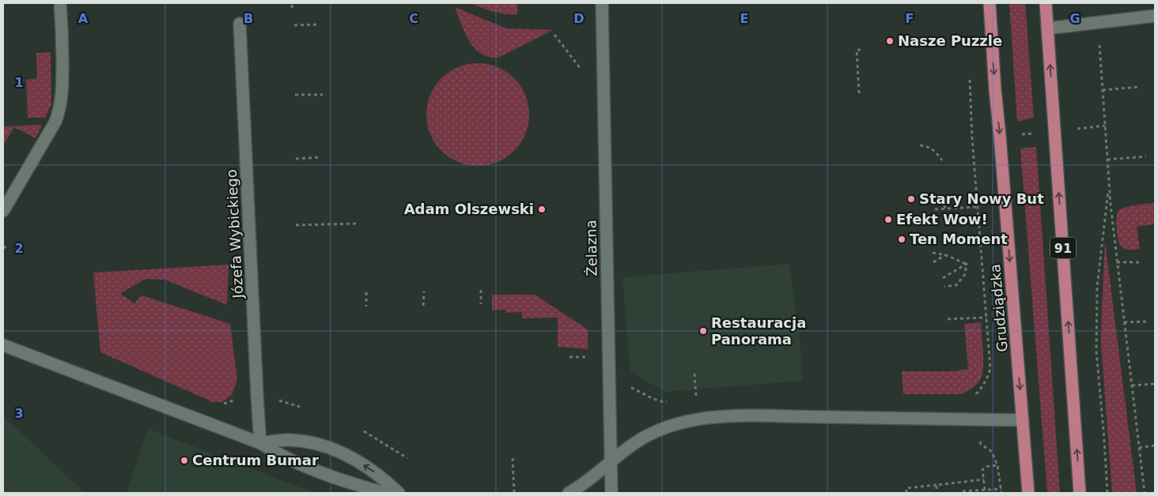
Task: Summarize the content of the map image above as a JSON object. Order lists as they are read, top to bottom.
{
  "streets": {
    "main road": ["91", "Grudziądzka"],
    "street": ["Józefa Wybickiego", "Żelazna"]
  },
  "places": [
    "Nasze Puzzle",
    "Stary Nowy But",
    "Adam Olszewski",
    "Efekt Wow!",
    "Ten Moment",
    "Restauracja Panorama",
    "Centrum Bumar"
  ],
  "grid": {
    "columns": [
      "A",
      "B",
      "C",
      "D",
      "E",
      "F",
      "G"
    ],
    "rows": ["1", "2", "3"]
  }
}
